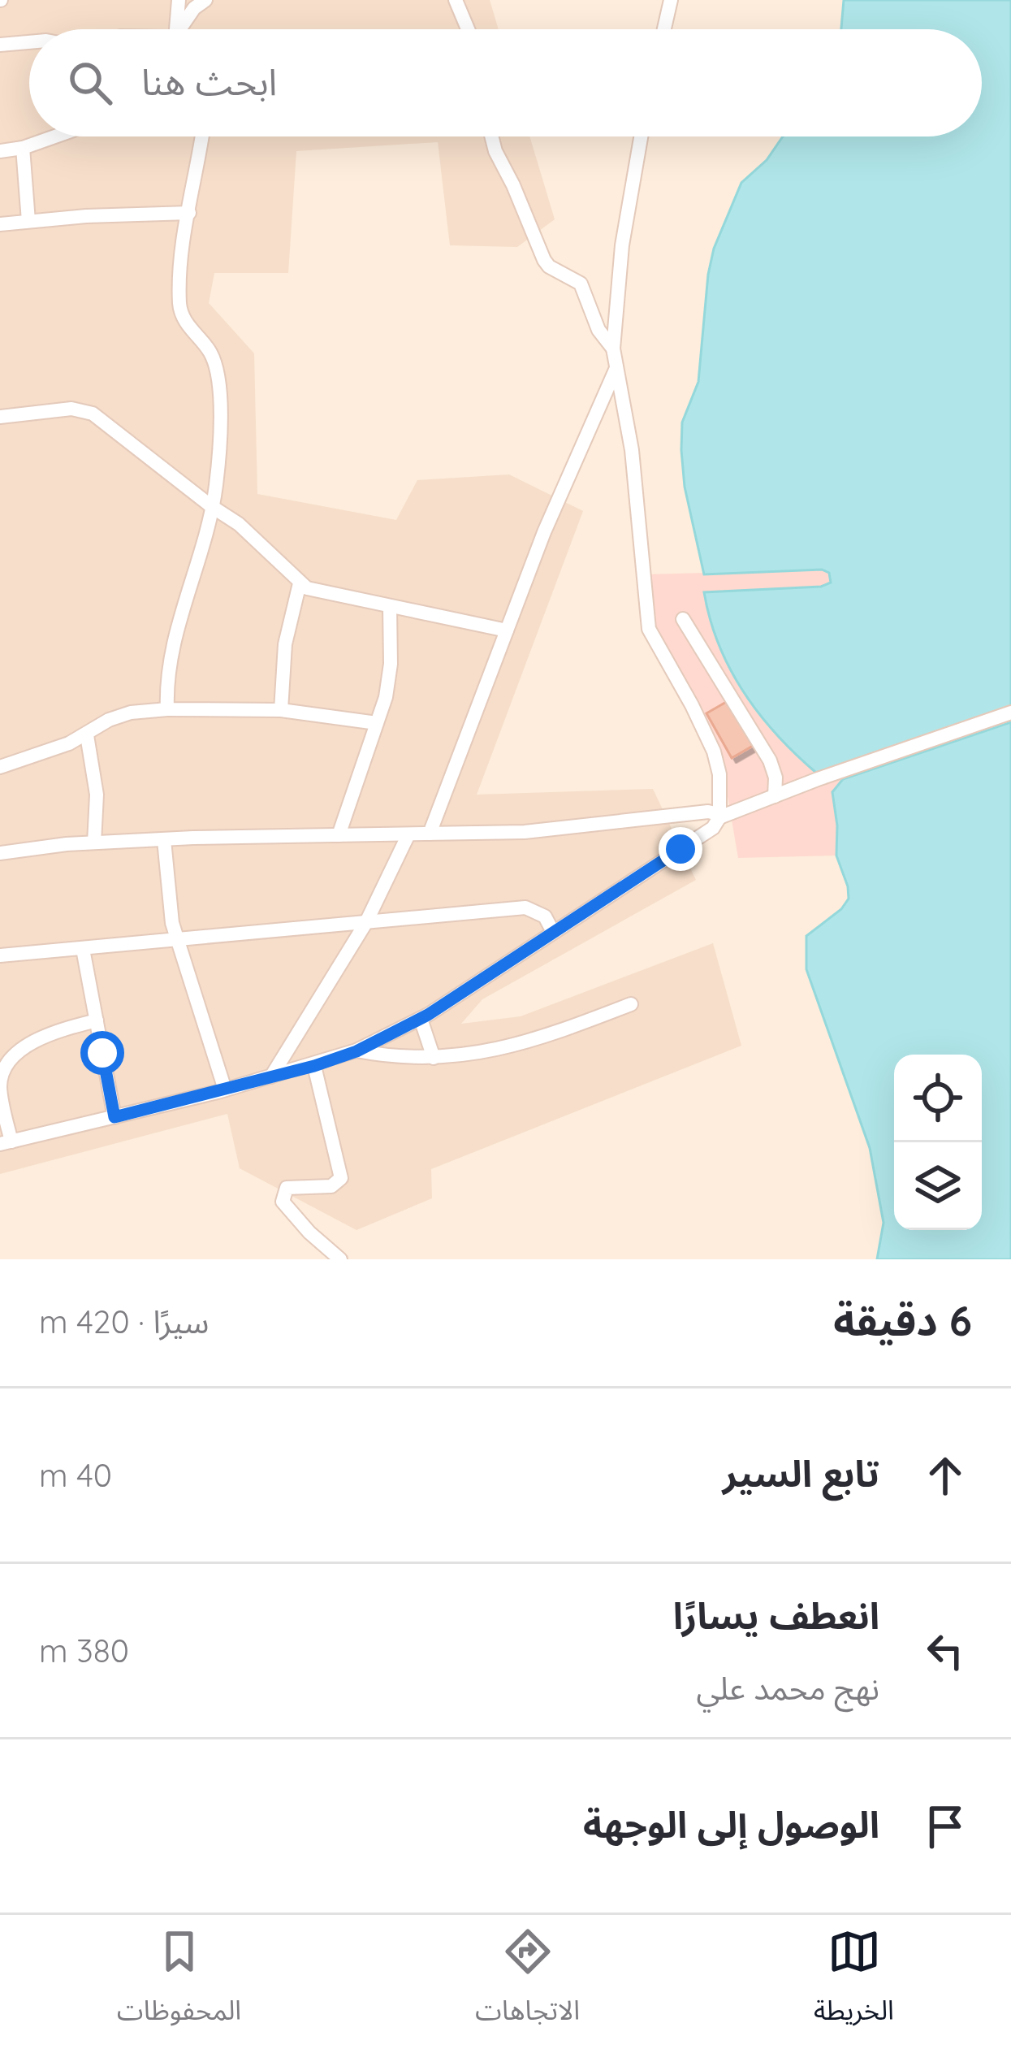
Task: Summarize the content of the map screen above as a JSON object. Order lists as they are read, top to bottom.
{
  "page": {
    "search": "ابحث هنا",
    "heading": ["6 دقيقة", "سيرًا · 420 m"],
    "list": [
      ["تابع السير", "40 m"],
      ["انعطف يسارًا", "نهج محمد علي", "380 m"],
      "الوصول إلى الوجهة"
    ],
    "nav": ["الخريطة", "الاتجاهات", "المحفوظات"]
  }
}
